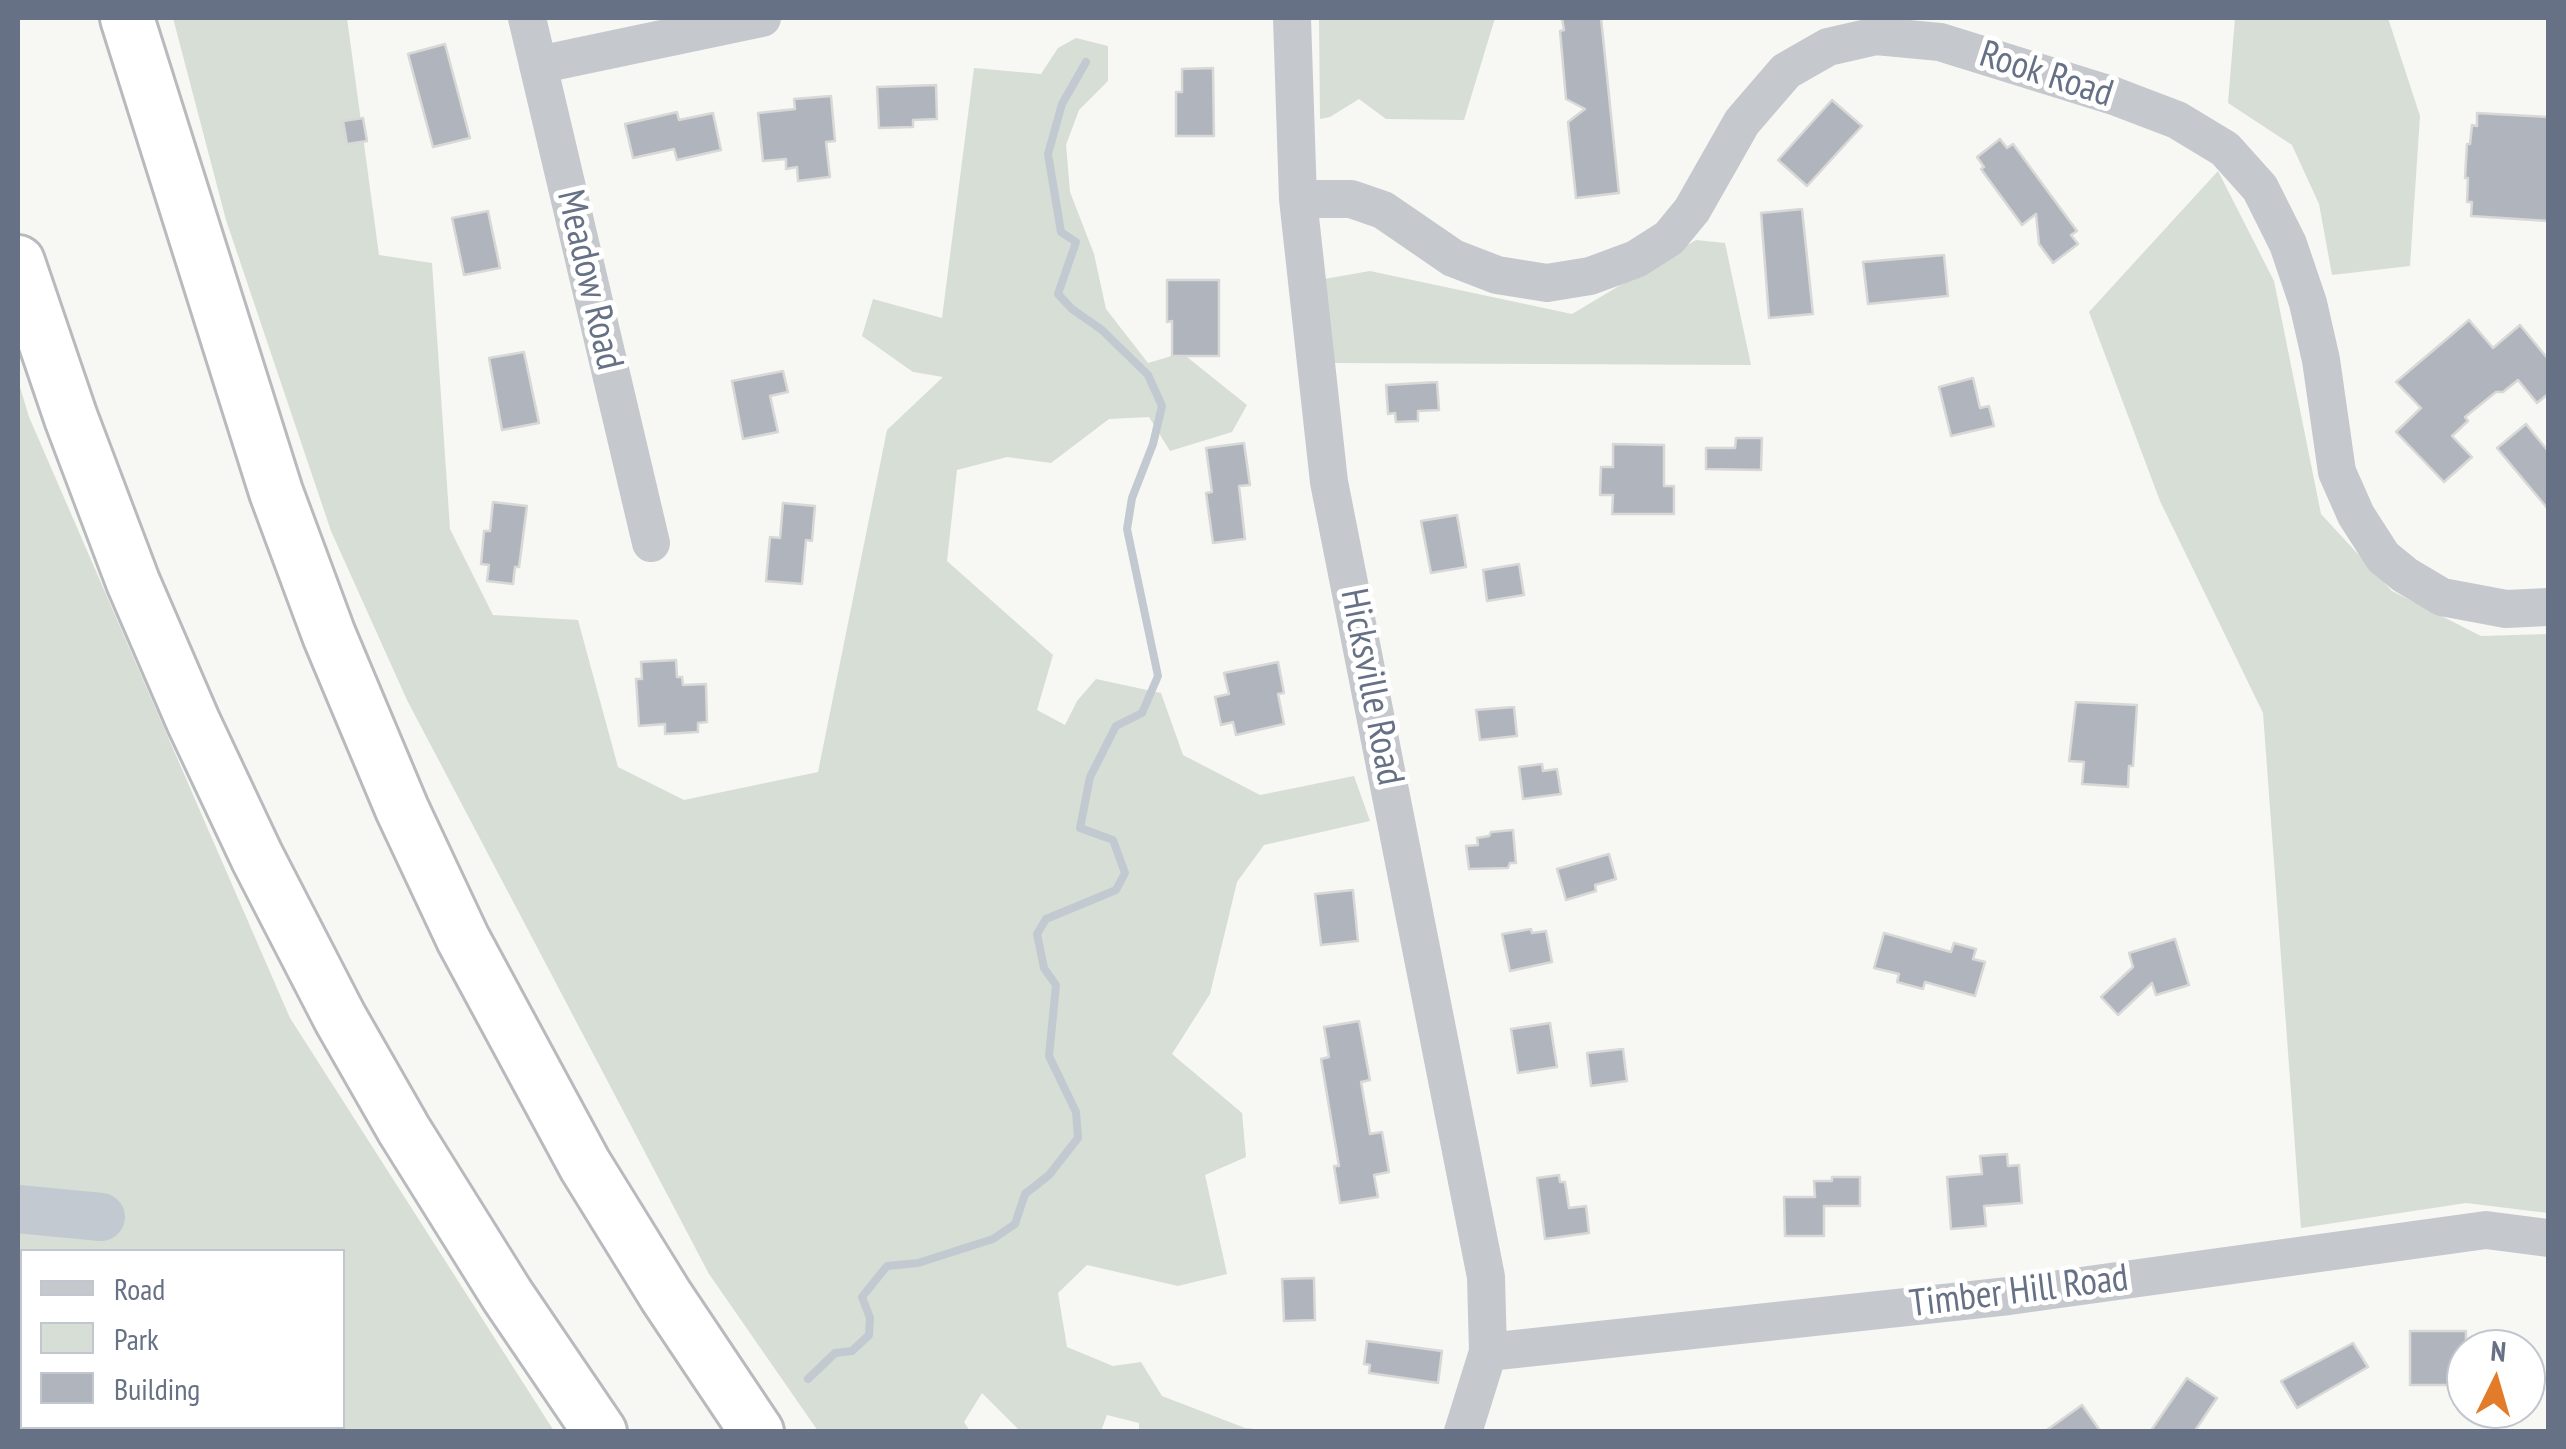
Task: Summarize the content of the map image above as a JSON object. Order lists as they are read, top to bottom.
{
  "streets": {
    "street": [
      "Rook Road",
      "Meadow Road",
      "Hicksville Road",
      "Timber Hill Road"
    ]
  },
  "crossings": [
    ["Rook Road", "Hicksville Road"],
    ["Hicksville Road", "Timber Hill Road"]
  ],
  "legend": ["Road", "Park", "Building"],
  "north": "top"
}
